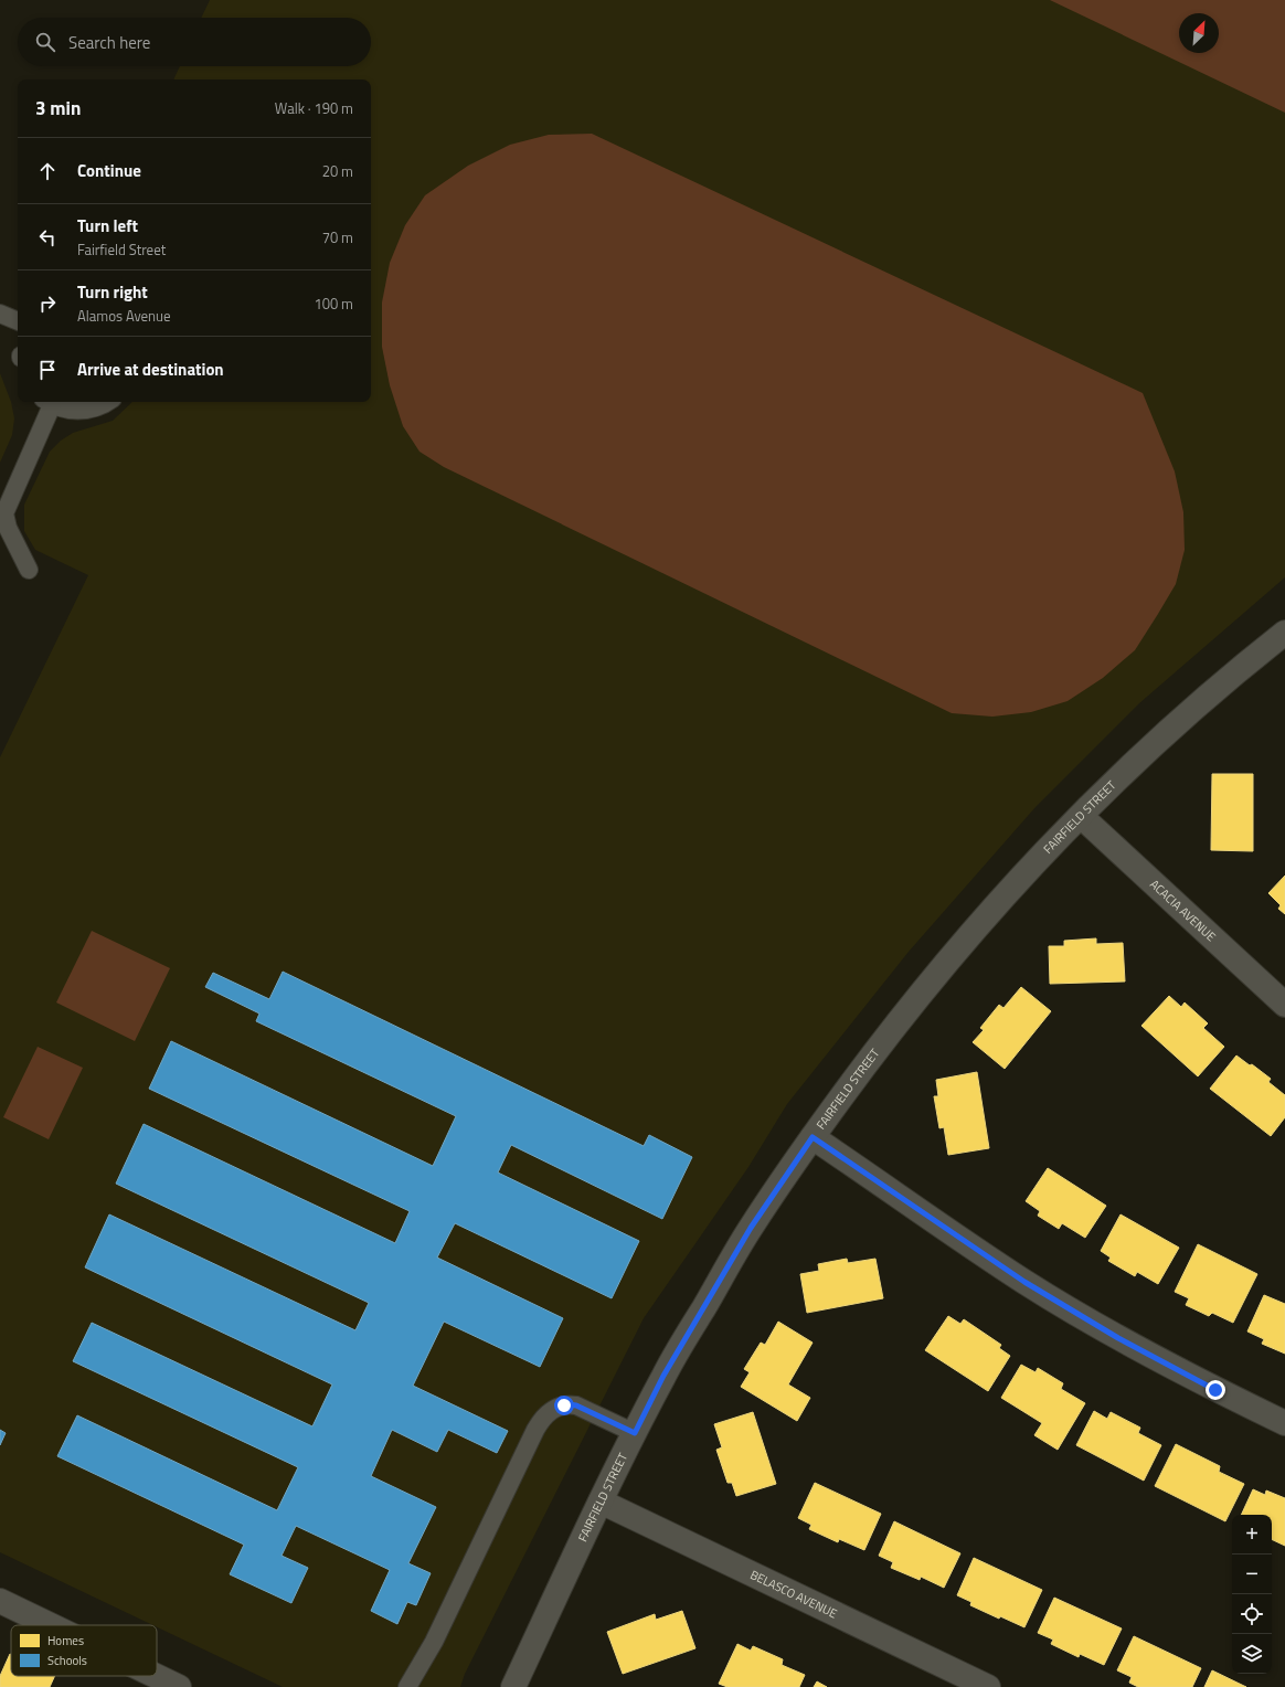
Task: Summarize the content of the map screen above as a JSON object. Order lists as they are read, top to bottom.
{
  "streets": {
    "street": ["FAIRFIELD STREET", "ACACIA AVENUE", "BELASCO AVENUE"]
  },
  "crossings": [
    ["FAIRFIELD STREET", "ACACIA AVENUE"],
    ["FAIRFIELD STREET", "BELASCO AVENUE"]
  ],
  "legend": ["Homes", "Schools"],
  "north": "top right",
  "page": {
    "search": "Search here",
    "heading": ["3 min", "Walk · 190 m"],
    "list": [
      ["Continue", "20 m"],
      ["Turn left", "Fairfield Street", "70 m"],
      ["Turn right", "Alamos Avenue", "100 m"],
      "Arrive at destination"
    ],
    "map_buttons": ["+", "−"]
  }
}
